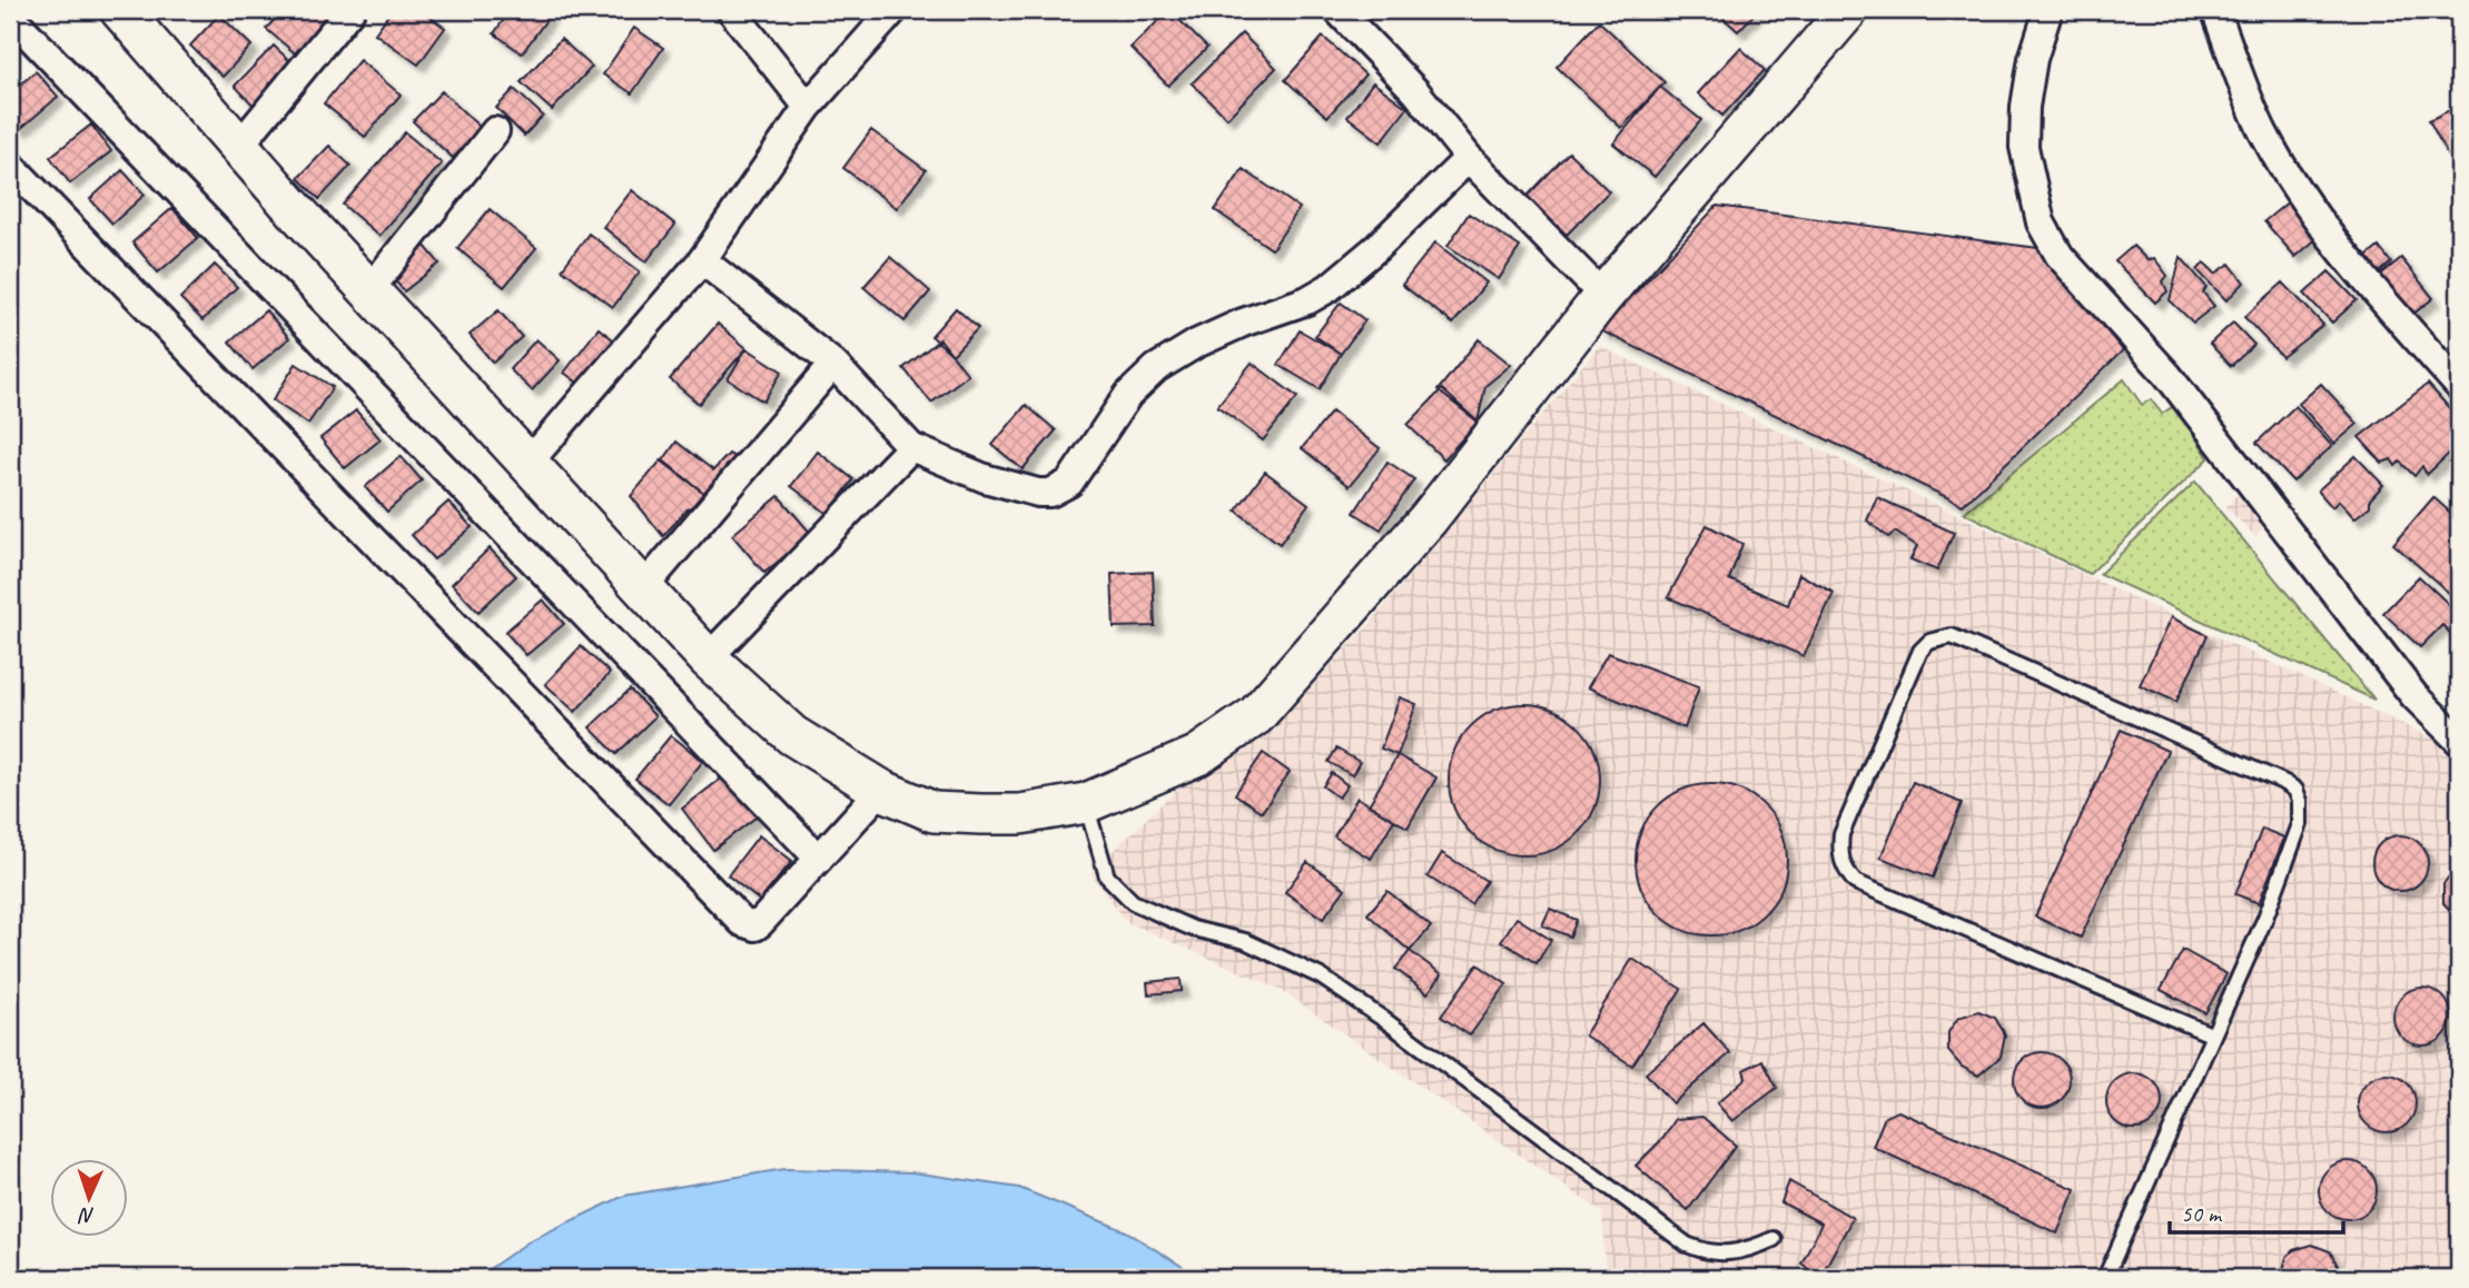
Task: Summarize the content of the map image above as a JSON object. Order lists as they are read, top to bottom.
{
  "scale_bar": "50 m",
  "north": "bottom"
}
